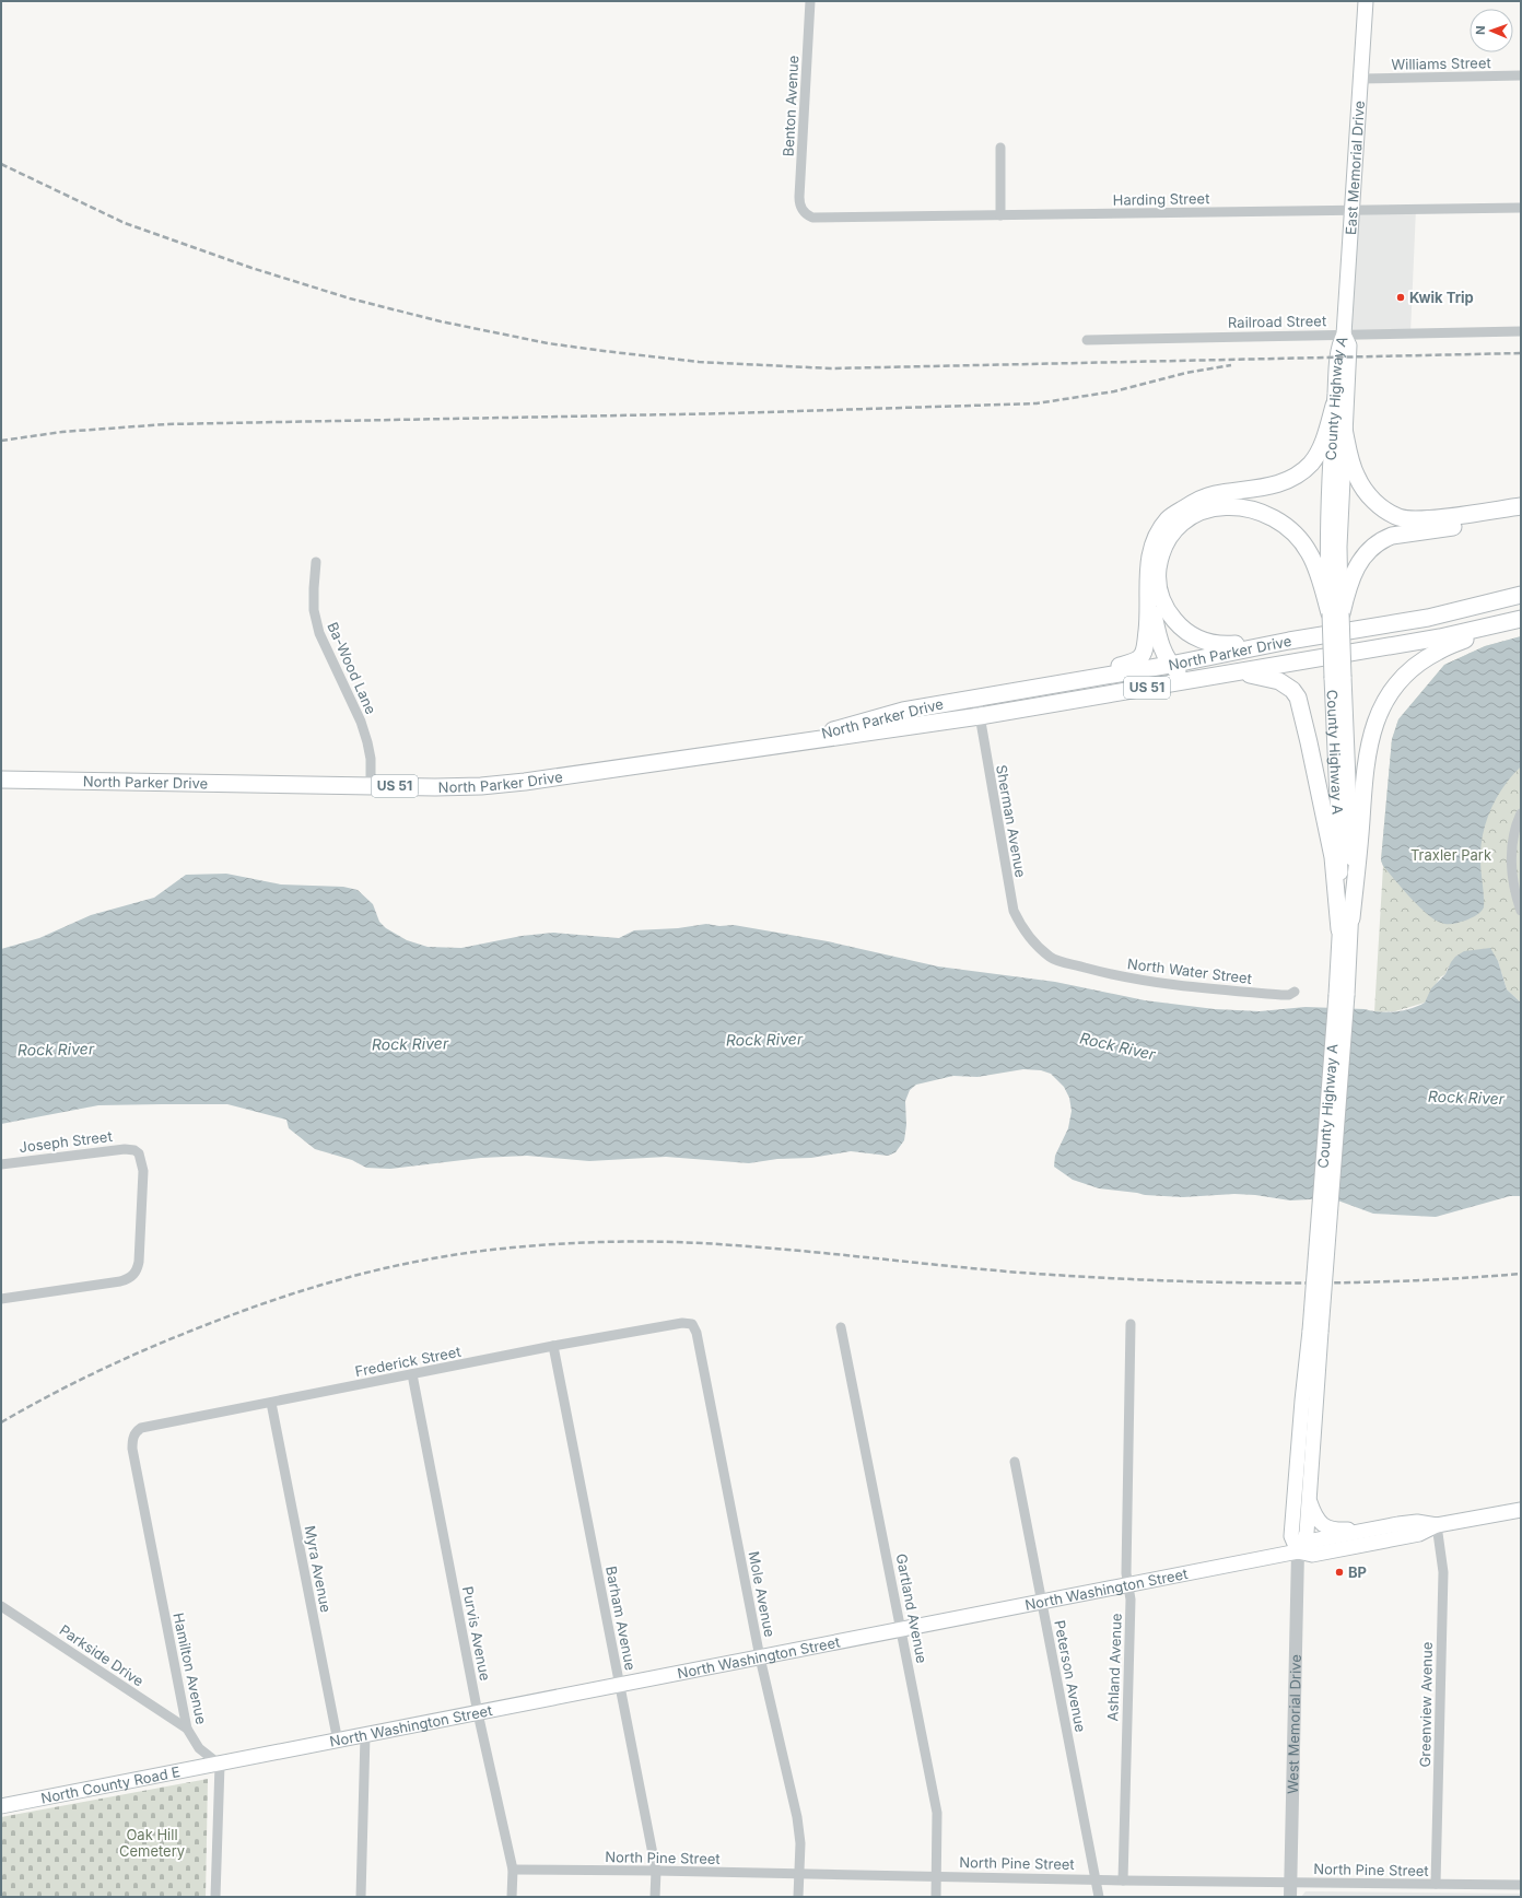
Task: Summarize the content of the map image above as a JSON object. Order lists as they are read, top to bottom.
{
  "streets": {
    "main road": [
      "East Memorial Drive",
      "County Highway A",
      "North Parker Drive",
      "US 51",
      "North Washington Street",
      "West Memorial Drive",
      "North County Road E"
    ],
    "street": [
      "Williams Street",
      "Benton Avenue",
      "Harding Street",
      "Railroad Street",
      "Ba-Wood Lane",
      "Sherman Avenue",
      "North Water Street",
      "Joseph Street",
      "Frederick Street",
      "Myra Avenue",
      "Mole Avenue",
      "Gartland Avenue",
      "Barham Avenue",
      "Purvis Avenue",
      "Parkside Drive",
      "Ashland Avenue",
      "Hamilton Avenue",
      "Peterson Avenue",
      "Greenview Avenue",
      "North Pine Street"
    ]
  },
  "crossings": [
    ["Williams Street", "East Memorial Drive"],
    ["Benton Avenue", "Harding Street"],
    ["East Memorial Drive", "Harding Street"],
    ["East Memorial Drive", "Railroad Street"],
    ["East Memorial Drive", "County Highway A"],
    ["Railroad Street", "County Highway A"],
    ["County Highway A", "West Memorial Drive"],
    ["North Parker Drive", "Ba-Wood Lane"],
    ["North Parker Drive", "Sherman Avenue"],
    ["Sherman Avenue", "North Water Street"],
    ["Frederick Street", "Myra Avenue"],
    ["Frederick Street", "Mole Avenue"],
    ["Frederick Street", "Barham Avenue"],
    ["Frederick Street", "Purvis Avenue"],
    ["Frederick Street", "Hamilton Avenue"],
    ["Myra Avenue", "North Washington Street"],
    ["North Washington Street", "Mole Avenue"],
    ["North Washington Street", "Gartland Avenue"],
    ["North Washington Street", "Barham Avenue"],
    ["North Washington Street", "Purvis Avenue"],
    ["North Washington Street", "Ashland Avenue"],
    ["North Washington Street", "Hamilton Avenue"],
    ["North Washington Street", "Peterson Avenue"],
    ["North Washington Street", "Greenview Avenue"],
    ["North Washington Street", "West Memorial Drive"],
    ["North Washington Street", "North County Road E"],
    ["Mole Avenue", "North Pine Street"],
    ["Gartland Avenue", "North Pine Street"],
    ["Barham Avenue", "North Pine Street"],
    ["Purvis Avenue", "North Pine Street"],
    ["Parkside Drive", "Hamilton Avenue"],
    ["Ashland Avenue", "North Pine Street"],
    ["Hamilton Avenue", "North County Road E"],
    ["Peterson Avenue", "North Pine Street"],
    ["Greenview Avenue", "North Pine Street"],
    ["West Memorial Drive", "North Pine Street"]
  ],
  "water": ["Rock River"],
  "parks": ["Traxler Park", "Oak Hill Cemetery"],
  "places": ["Kwik Trip", "BP"],
  "north": "left"
}
